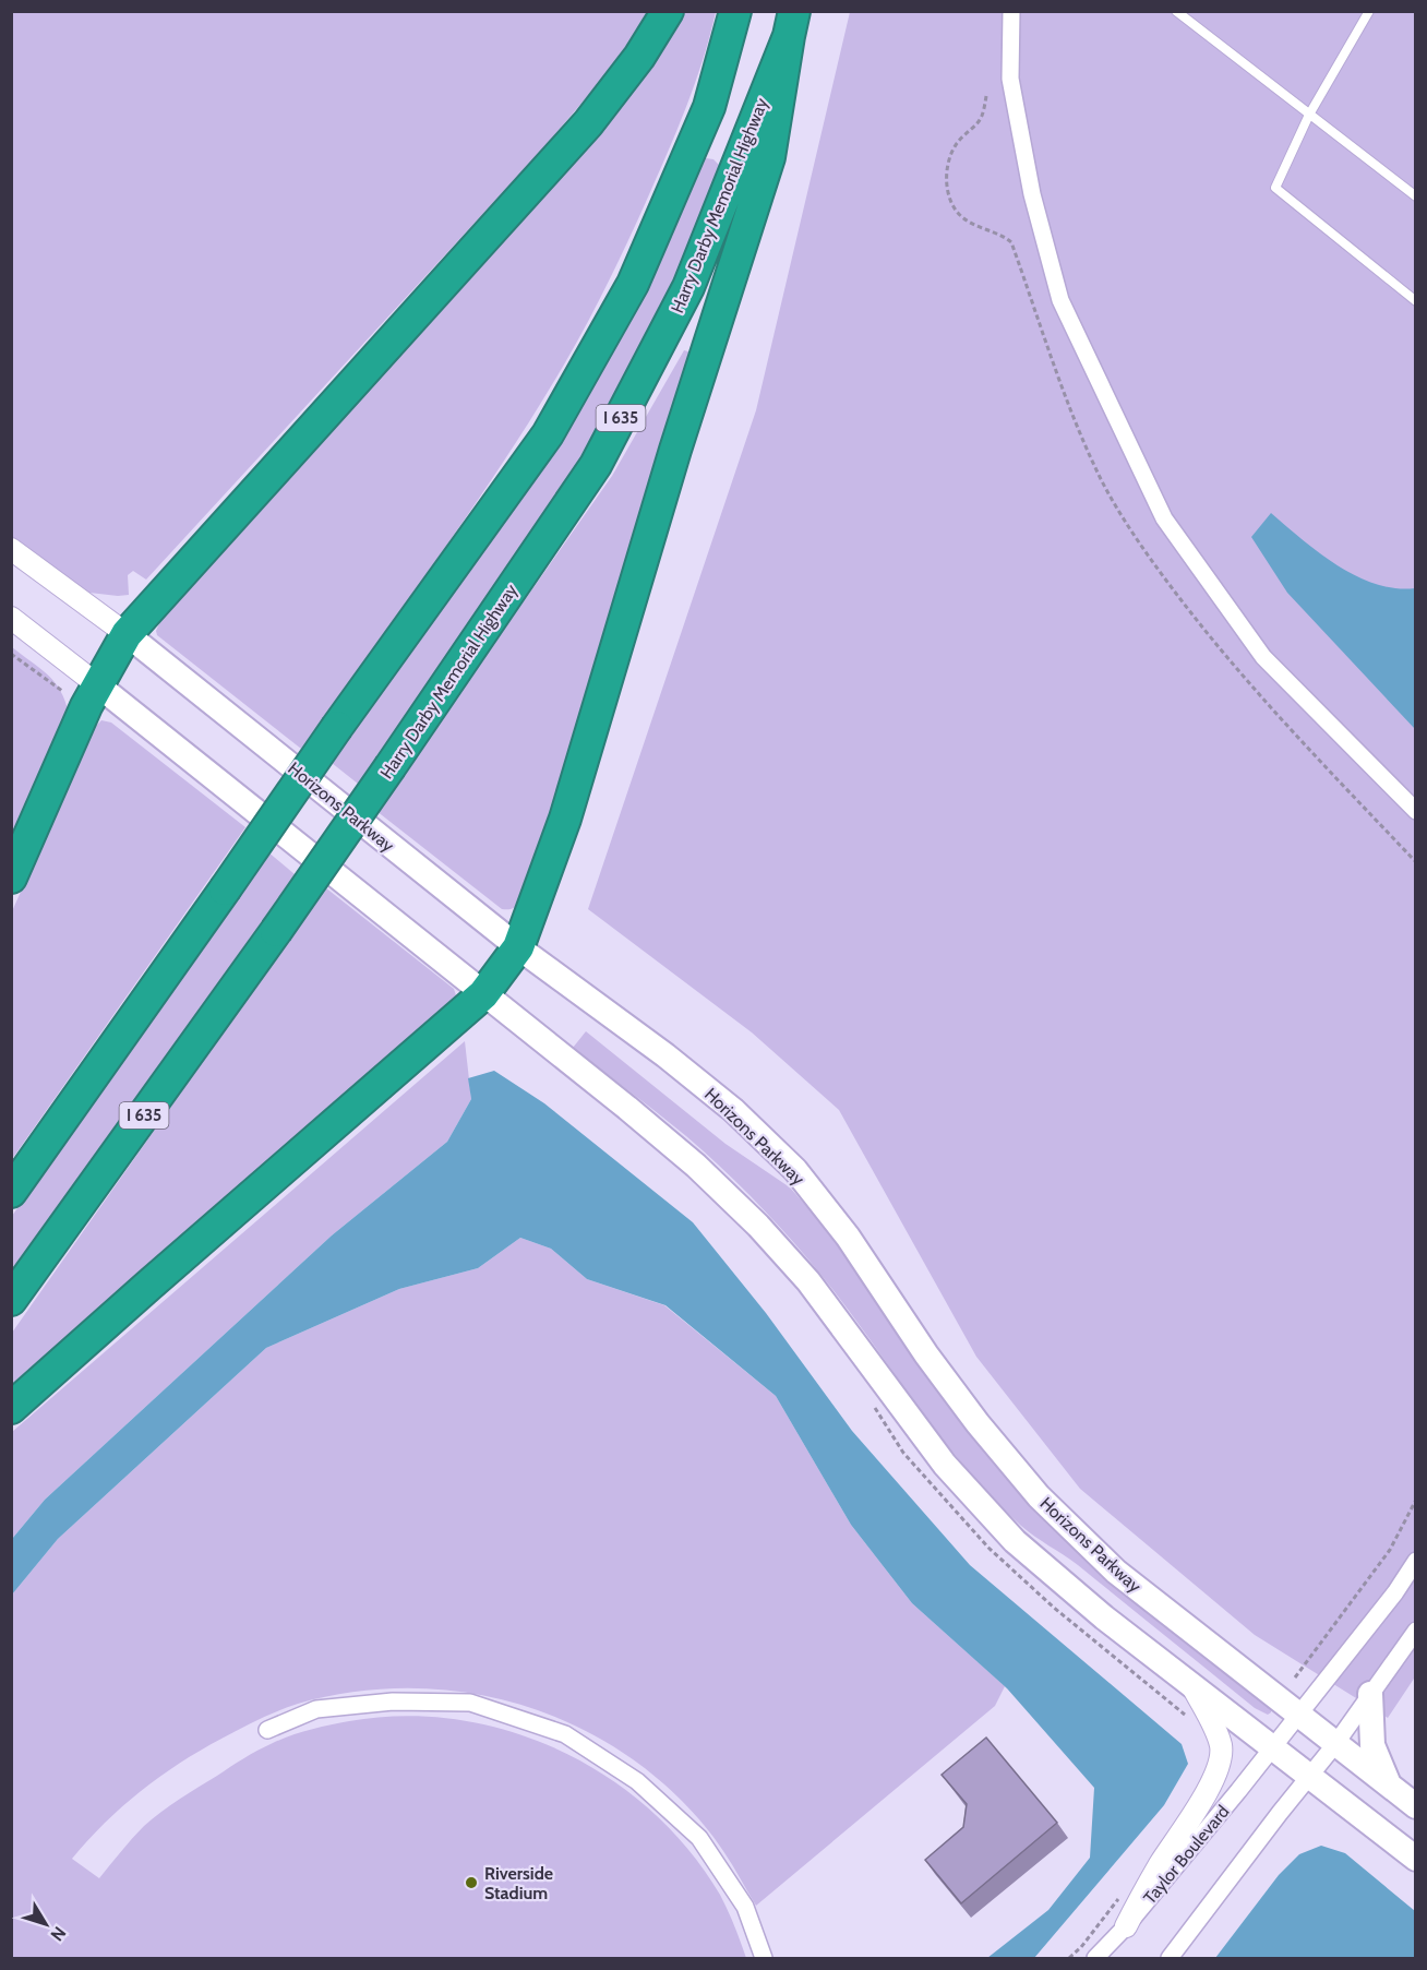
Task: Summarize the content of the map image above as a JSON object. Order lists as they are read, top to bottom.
{
  "streets": {
    "highway": ["Harry Darby Memorial Highway", "I 635"],
    "main road": ["Horizons Parkway"],
    "street": ["Taylor Boulevard"]
  },
  "crossings": [
    ["Horizons Parkway", "Taylor Boulevard"]
  ],
  "places": ["Riverside Stadium"],
  "north": "bottom right"
}
